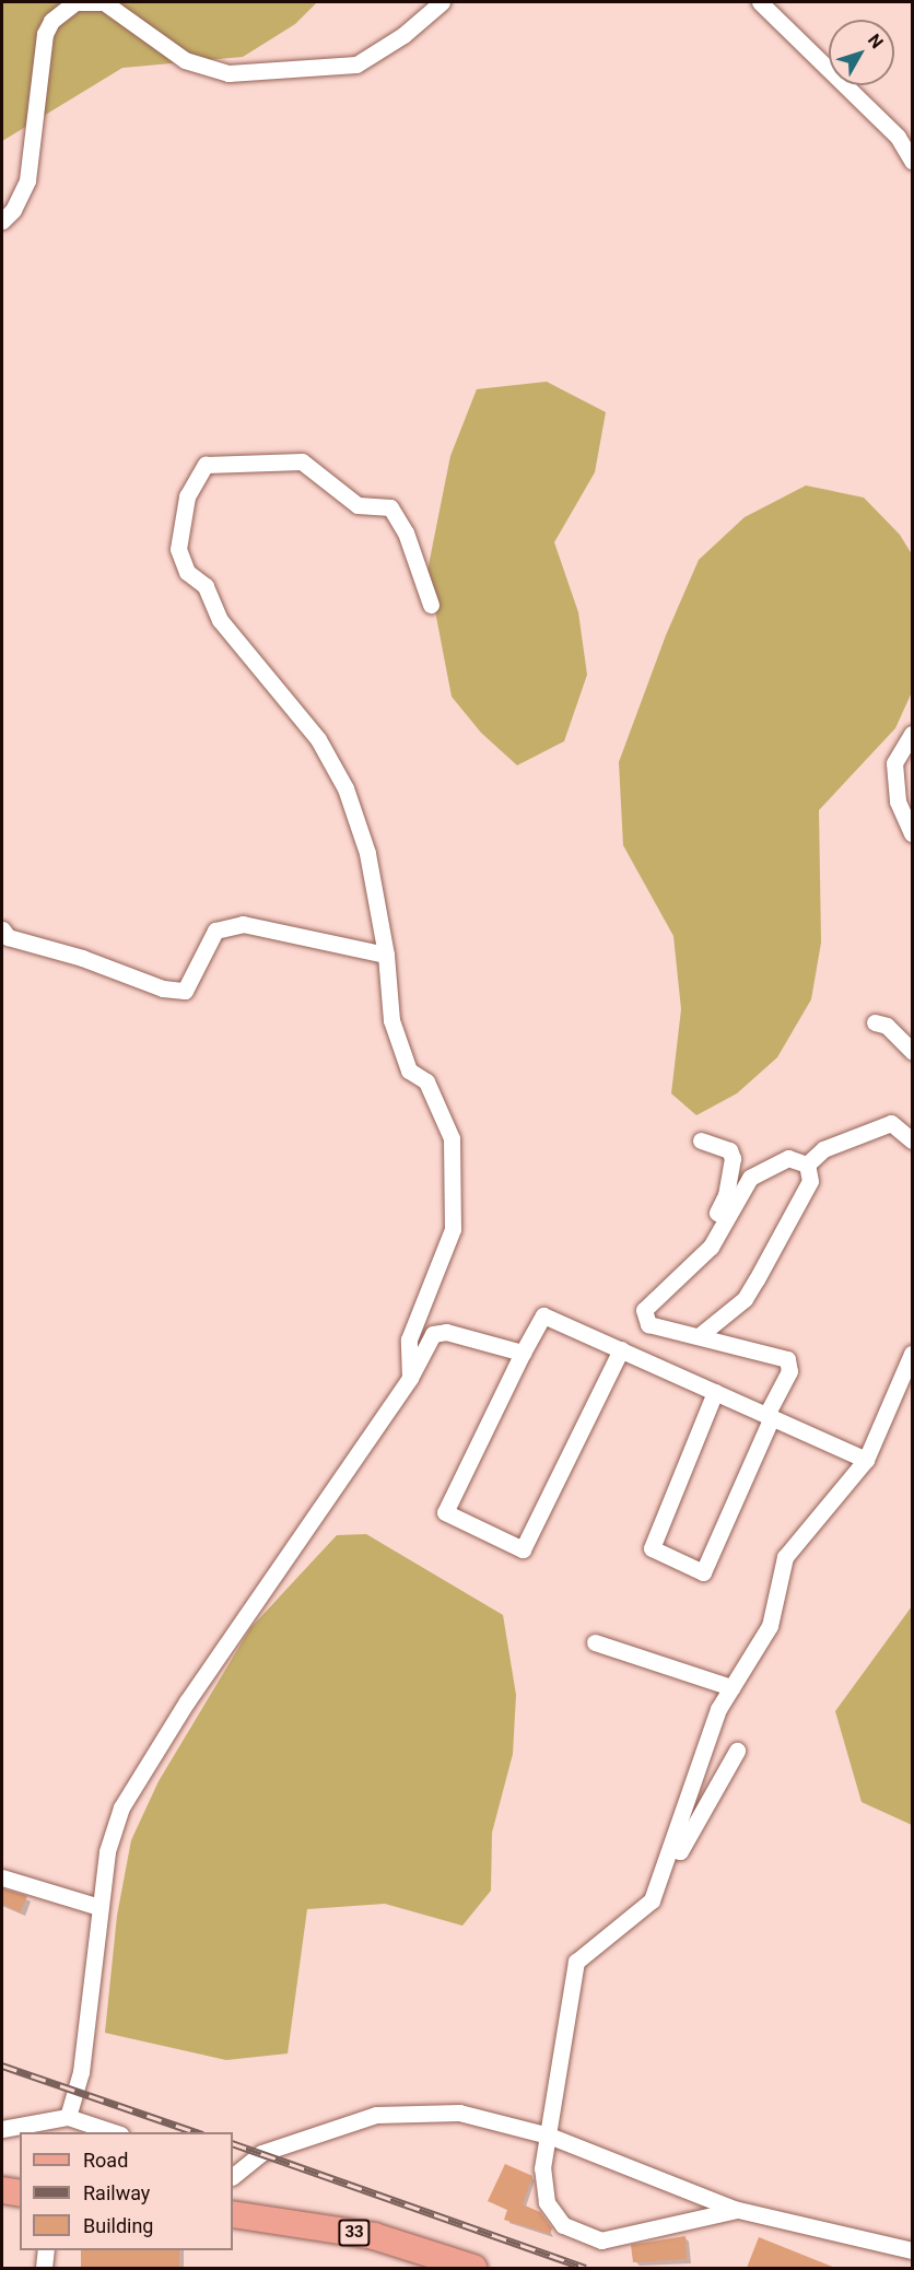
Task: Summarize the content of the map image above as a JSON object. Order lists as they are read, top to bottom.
{
  "streets": {
    "main road": ["33"]
  },
  "legend": ["Road", "Railway", "Building"],
  "north": "top right"
}
